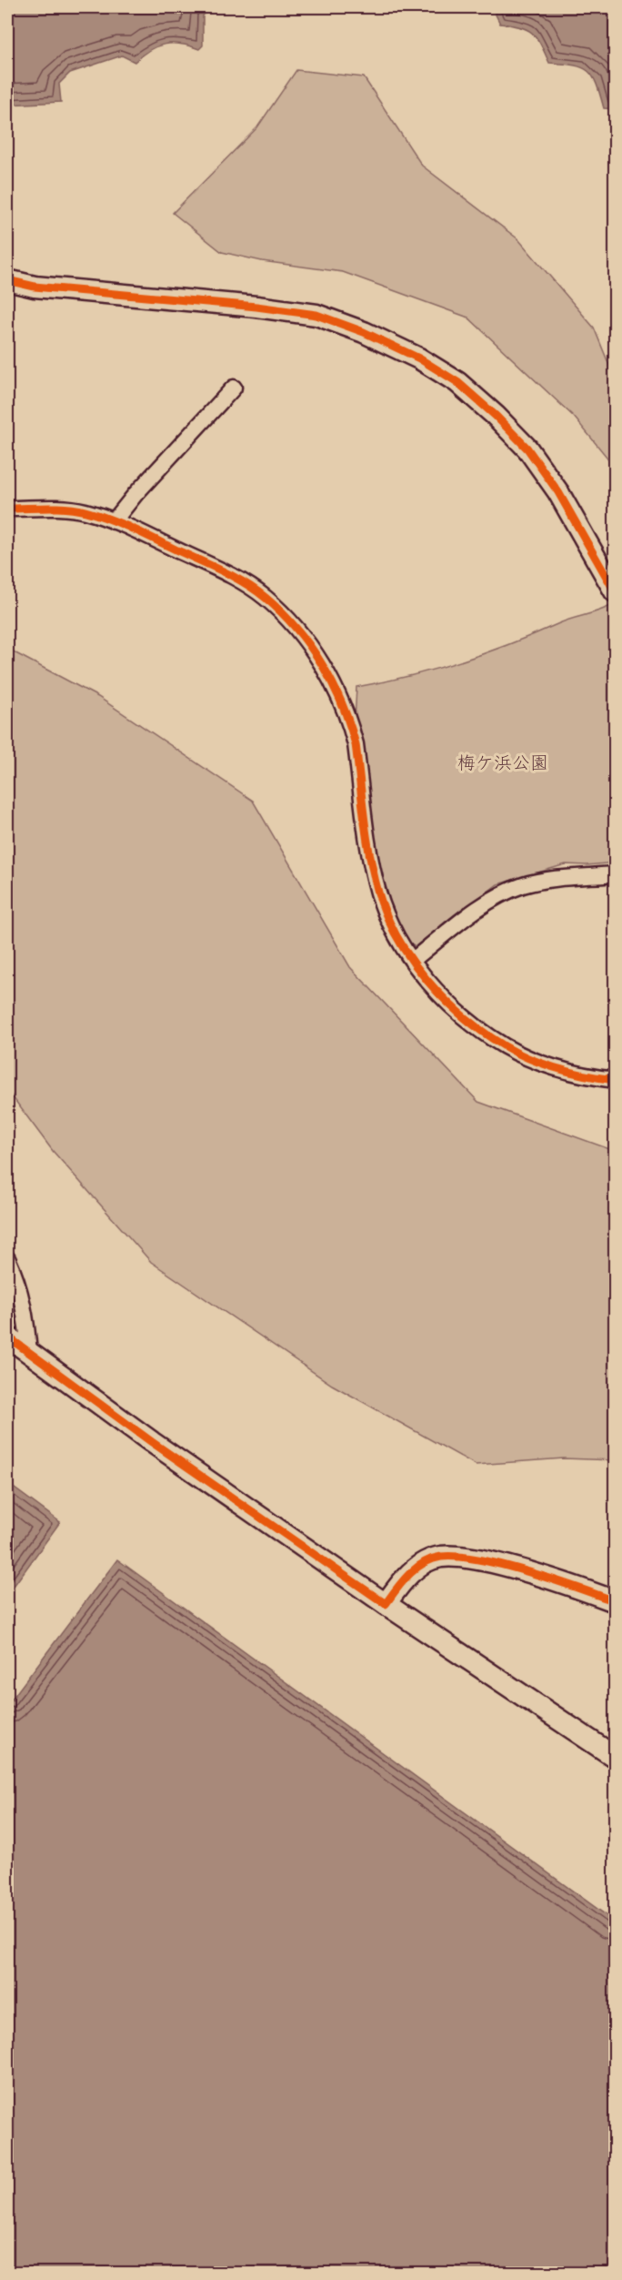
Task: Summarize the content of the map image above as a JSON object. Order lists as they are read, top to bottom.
{
  "parks": ["梅ケ浜公園"]
}
